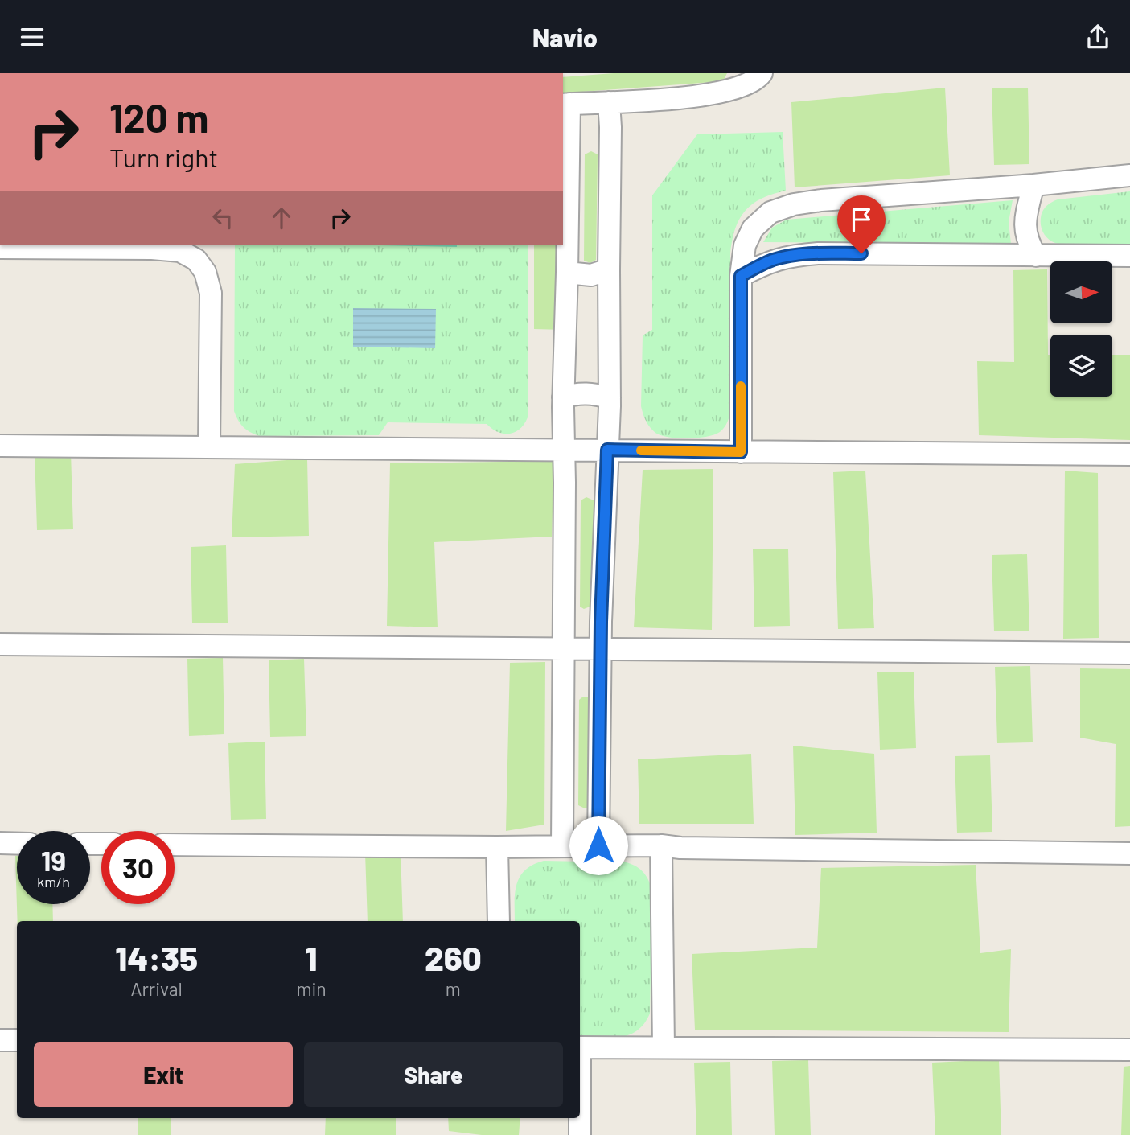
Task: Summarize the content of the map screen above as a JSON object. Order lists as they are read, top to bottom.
{
  "north": "right",
  "page": {
    "header": "Navio",
    "turn": ["120 m", "Turn right"],
    "speed": "19 km/h",
    "limit": "30",
    "eta": [
      "14:35",
      "Arrival",
      "1",
      "min",
      "260",
      "m"
    ],
    "buttons": ["Exit", "Share"]
  }
}
